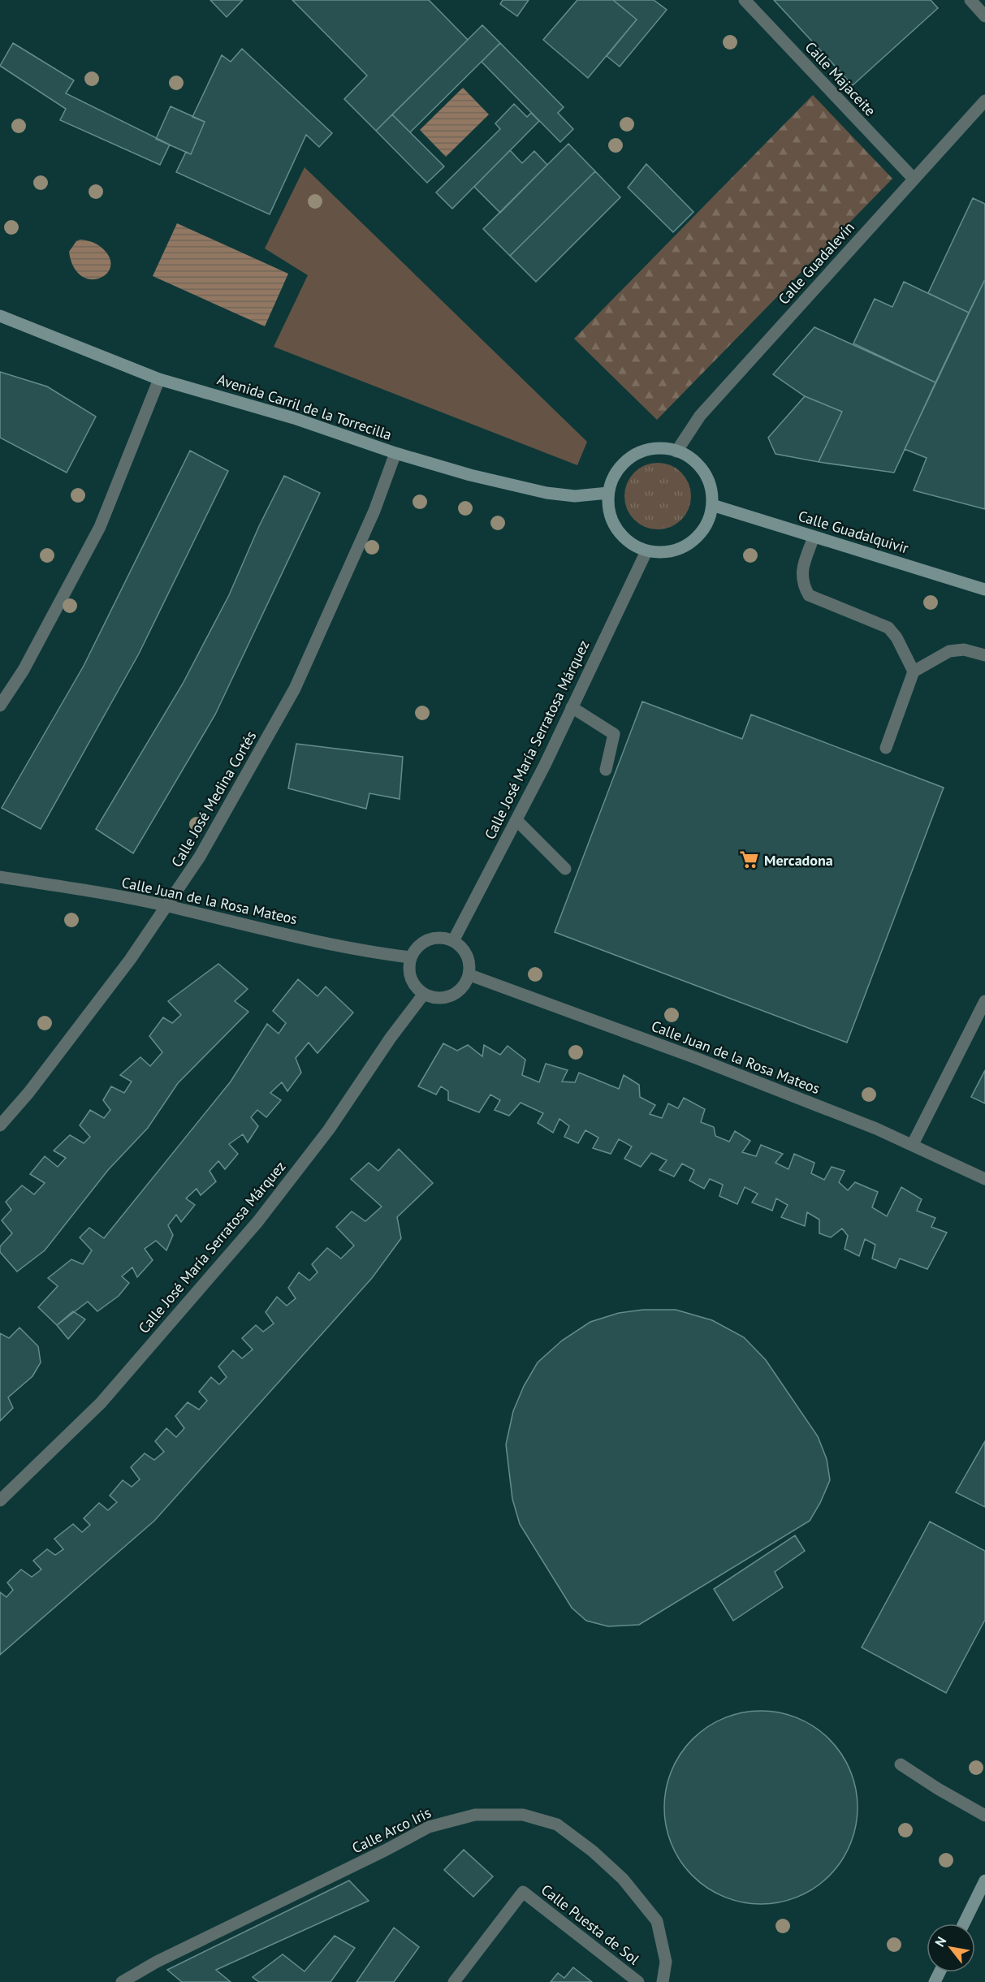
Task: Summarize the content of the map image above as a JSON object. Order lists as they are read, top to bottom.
{
  "streets": {
    "main road": ["Avenida Carril de la Torrecilla", "Calle Guadalquivir"],
    "street": [
      "Calle Majaceite",
      "Calle Guadalevín",
      "Calle José María Serratosa Márquez",
      "Calle José Medina Cortés",
      "Calle Juan de la Rosa Mateos",
      "Calle Arco Iris",
      "Calle Puesta de Sol"
    ]
  },
  "crossings": [
    ["Calle Majaceite", "Calle Guadalevín"],
    ["Calle Guadalevín", "Avenida Carril de la Torrecilla"],
    ["Calle Guadalevín", "Calle Guadalquivir"],
    ["Calle Guadalevín", "Calle José María Serratosa Márquez"],
    ["Avenida Carril de la Torrecilla", "Calle Guadalquivir"],
    ["Avenida Carril de la Torrecilla", "Calle José María Serratosa Márquez"],
    ["Avenida Carril de la Torrecilla", "Calle José Medina Cortés"],
    ["Calle Guadalquivir", "Calle José María Serratosa Márquez"],
    ["Calle José María Serratosa Márquez", "Calle Juan de la Rosa Mateos"],
    ["Calle José Medina Cortés", "Calle Juan de la Rosa Mateos"]
  ],
  "places": {
    "supermarket": ["Mercadona"]
  },
  "north": "top left"
}
